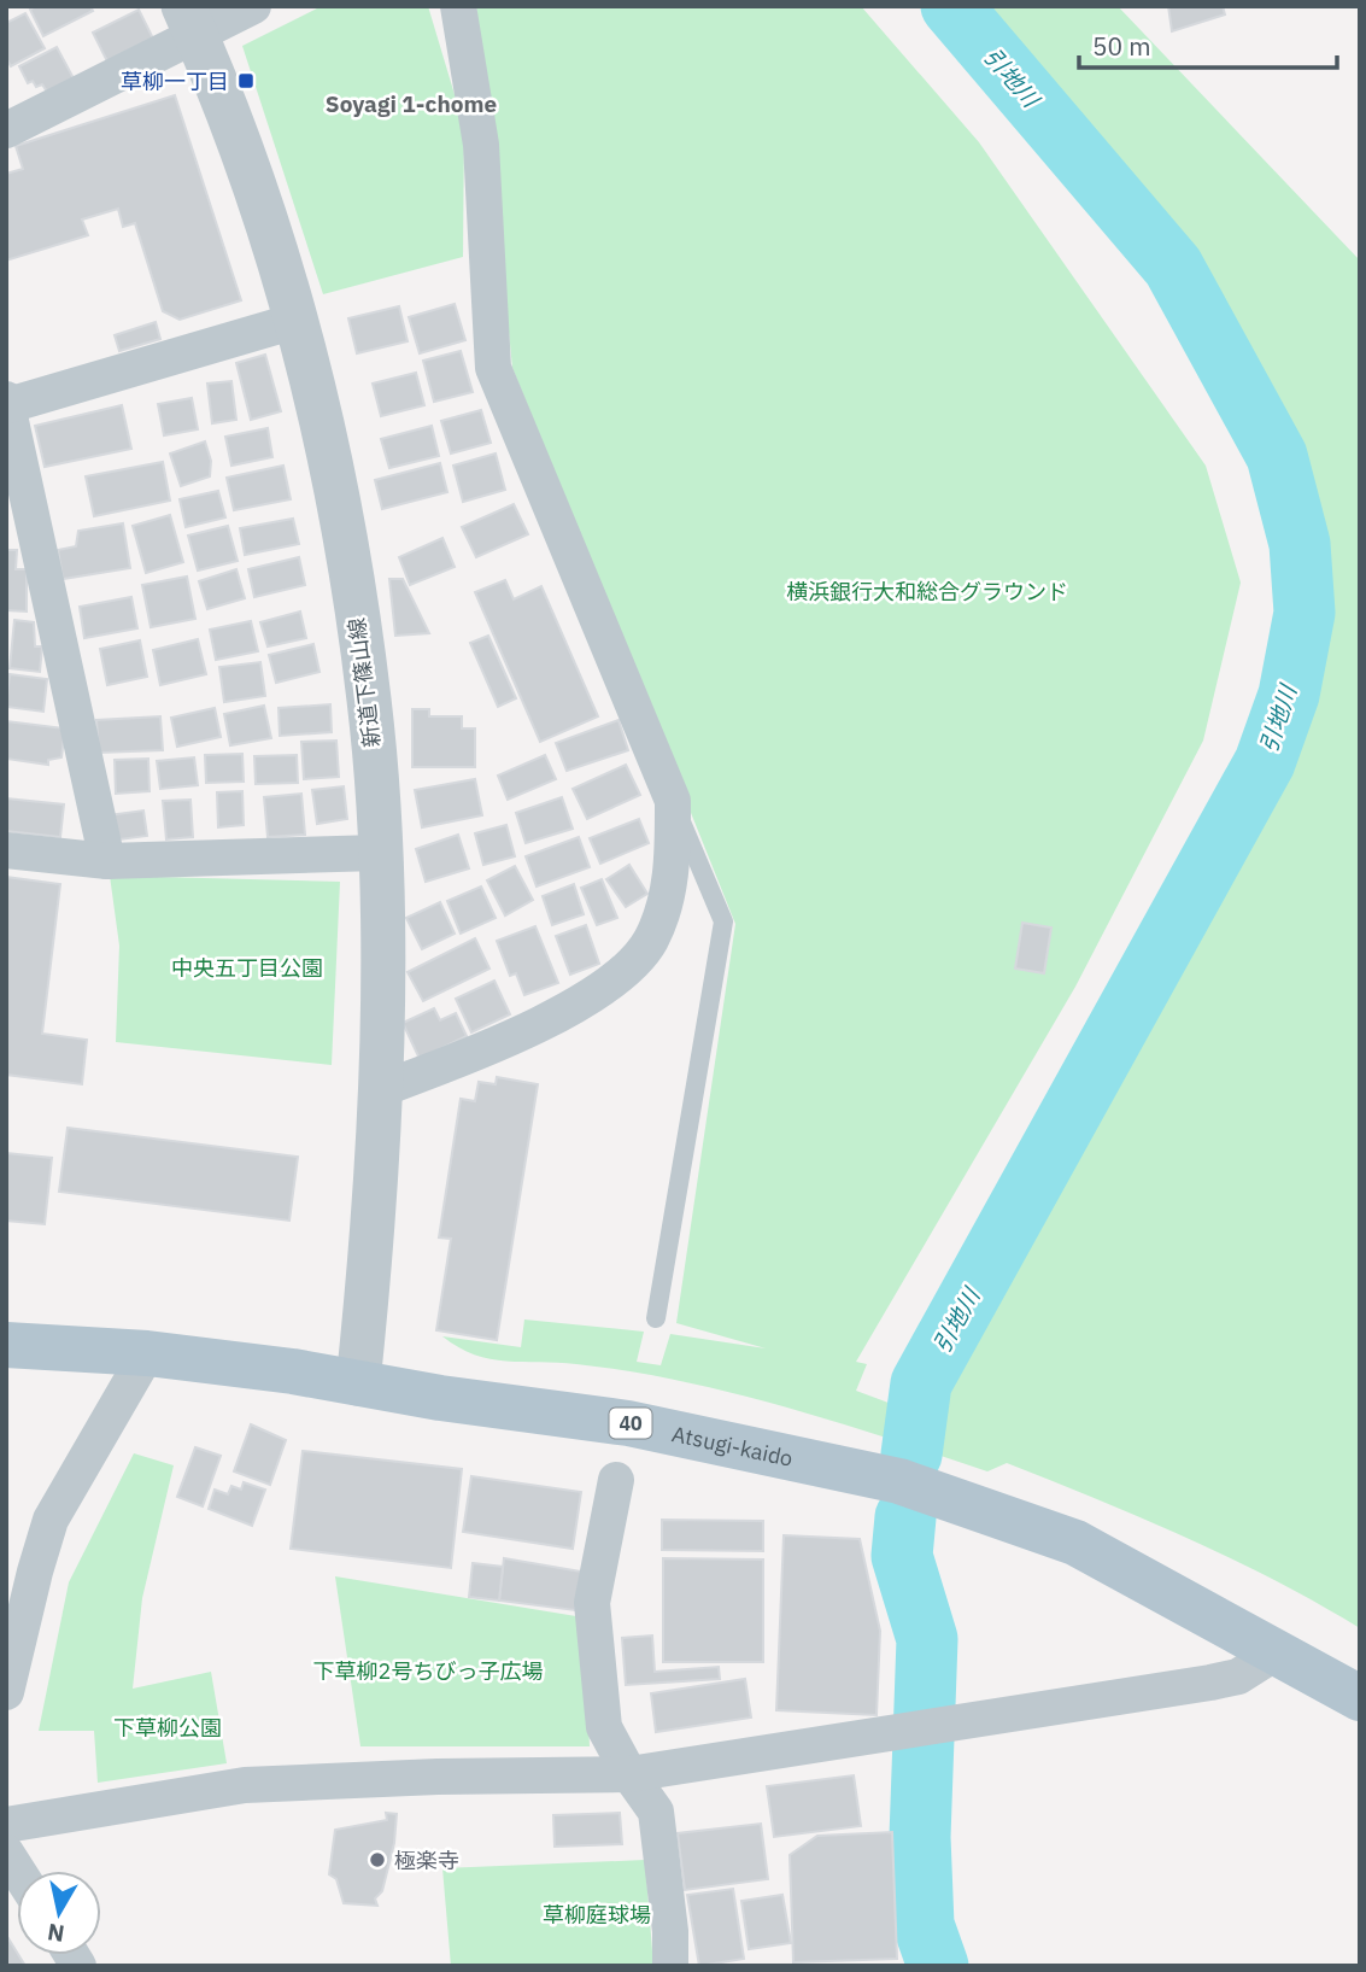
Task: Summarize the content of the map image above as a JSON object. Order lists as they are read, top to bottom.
{
  "streets": {
    "main road": ["40", "Atsugi-kaido"],
    "street": ["新道下篠山線"]
  },
  "crossings": [
    ["新道下篠山線", "Atsugi-kaido"]
  ],
  "districts": ["Soyagi 1-chome"],
  "water": ["引地川"],
  "parks": [
    "横浜銀行大和総合グラウンド",
    "中央五丁目公園",
    "下草柳2号ちびっ子広場",
    "下草柳公園",
    "草柳庭球場"
  ],
  "places": {
    "transit": ["草柳一丁目"],
    "other": ["極楽寺"]
  },
  "scale_bar": "50 m",
  "north": "bottom"
}
